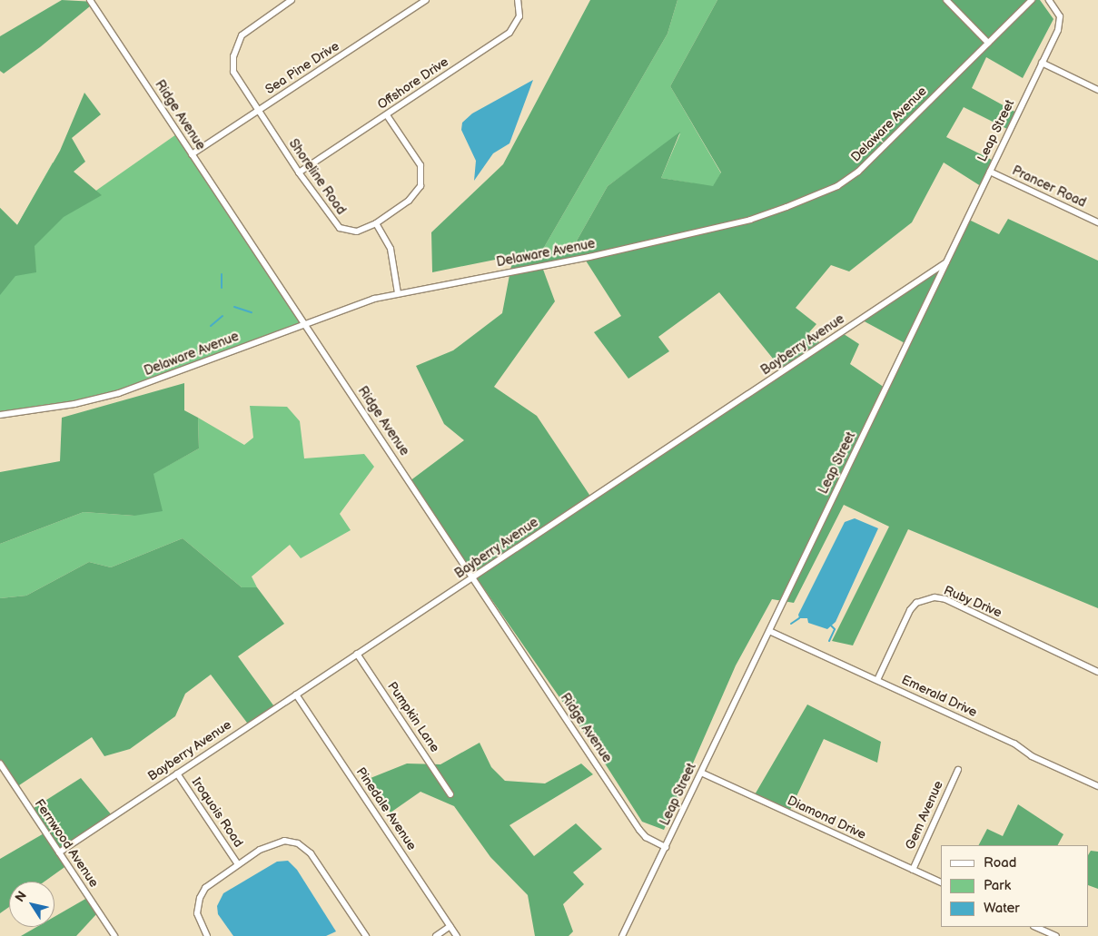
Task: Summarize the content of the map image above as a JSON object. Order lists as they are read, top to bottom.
{
  "streets": {
    "street": [
      "Sea Pine Drive",
      "Offshore Drive",
      "Ridge Avenue",
      "Delaware Avenue",
      "Leap Street",
      "Shoreline Road",
      "Prancer Road",
      "Bayberry Avenue",
      "Ruby Drive",
      "Emerald Drive",
      "Pumpkin Lane",
      "Pinedale Avenue",
      "Iroquois Road",
      "Gem Avenue",
      "Diamond Drive",
      "Fernwood Avenue"
    ]
  },
  "crossings": [
    ["Sea Pine Drive", "Ridge Avenue"],
    ["Sea Pine Drive", "Shoreline Road"],
    ["Offshore Drive", "Shoreline Road"],
    ["Ridge Avenue", "Delaware Avenue"],
    ["Ridge Avenue", "Leap Street"],
    ["Ridge Avenue", "Bayberry Avenue"],
    ["Leap Street", "Prancer Road"],
    ["Leap Street", "Bayberry Avenue"],
    ["Leap Street", "Emerald Drive"],
    ["Leap Street", "Diamond Drive"],
    ["Bayberry Avenue", "Pumpkin Lane"],
    ["Bayberry Avenue", "Pinedale Avenue"],
    ["Bayberry Avenue", "Iroquois Road"],
    ["Bayberry Avenue", "Fernwood Avenue"],
    ["Ruby Drive", "Emerald Drive"],
    ["Gem Avenue", "Diamond Drive"]
  ],
  "legend": ["Road", "Park", "Water"],
  "north": "top left"
}
